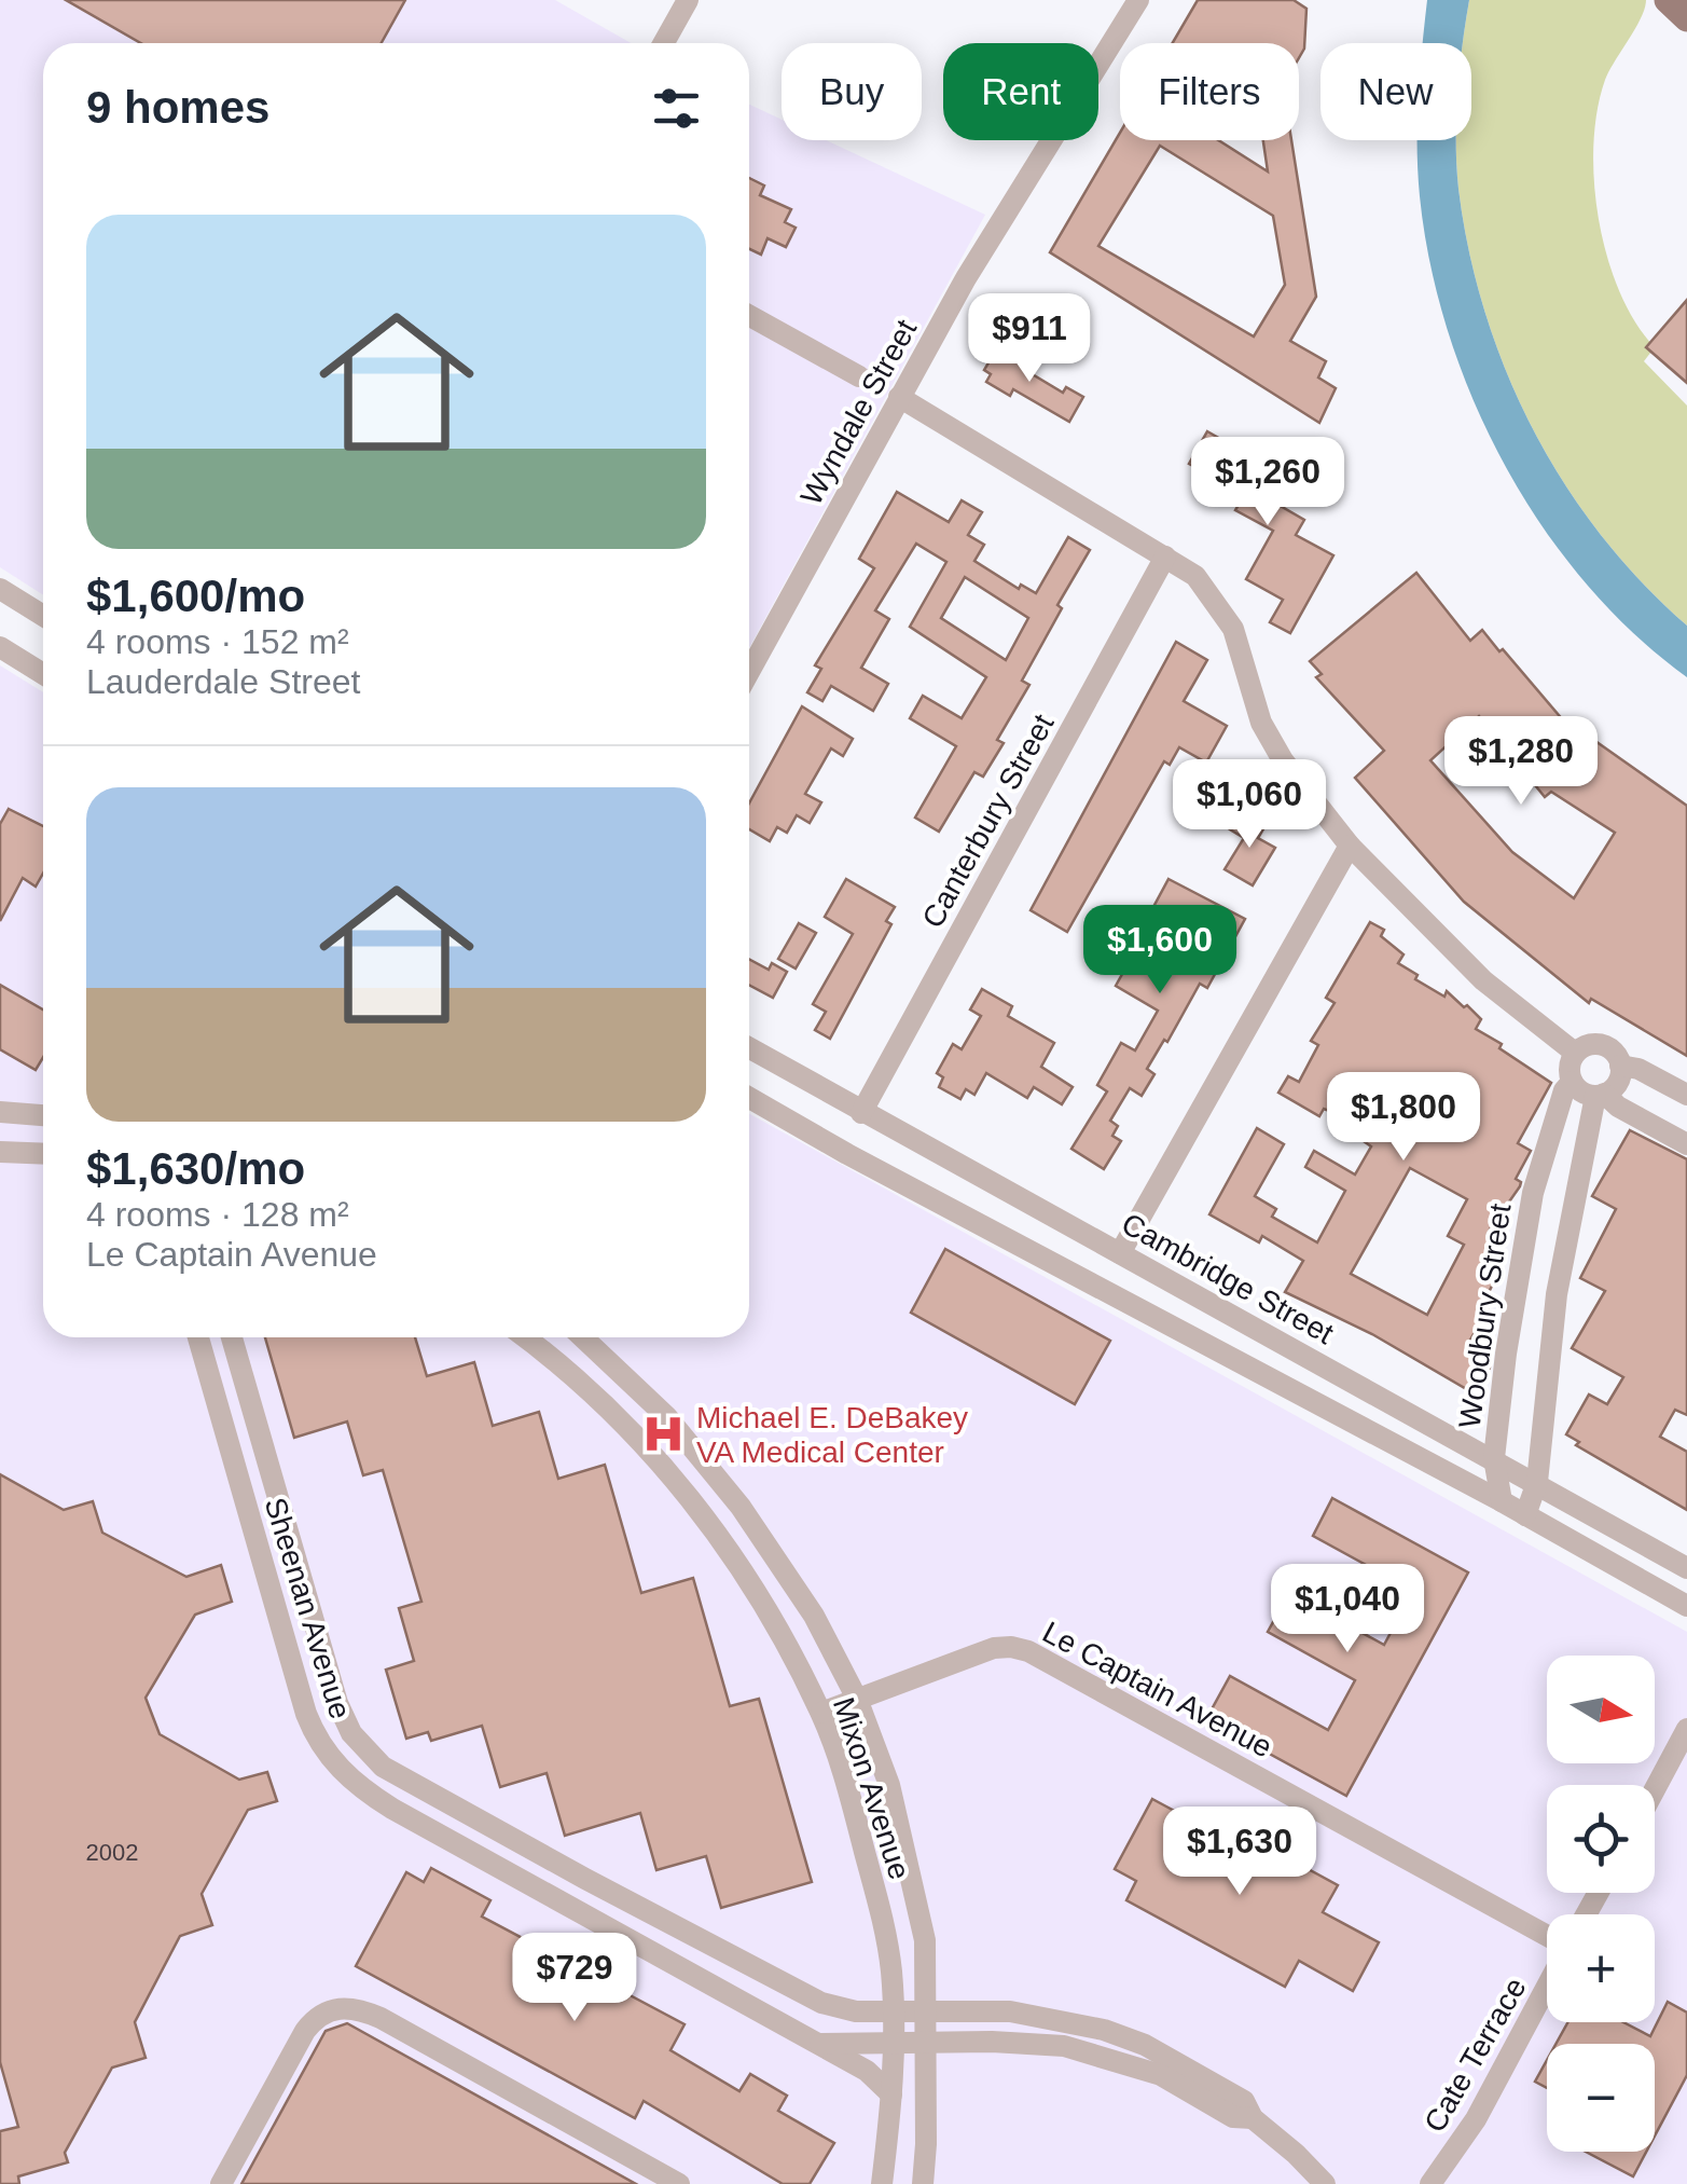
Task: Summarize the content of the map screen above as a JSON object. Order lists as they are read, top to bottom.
{
  "streets": {
    "street": [
      "Wyndale Street",
      "Canterbury Street",
      "Cambridge Street",
      "Woodbury Street",
      "Sheenan Avenue",
      "Le Captain Avenue",
      "Mixon Avenue",
      "Cate Terrace"
    ]
  },
  "crossings": [
    ["Canterbury Street", "Cambridge Street"],
    ["Cambridge Street", "Woodbury Street"],
    ["Sheenan Avenue", "Mixon Avenue"],
    ["Le Captain Avenue", "Mixon Avenue"]
  ],
  "places": {
    "hospital": ["Michael E. DeBakey VA Medical Center"]
  },
  "house_numbers": ["2002"],
  "north": "right",
  "page": {
    "chip": [
      "Buy",
      "Rent",
      "Filters",
      "New"
    ],
    "heading": "9 homes",
    "list": [
      {
        "name": "$1,600/mo",
        "note": "4 rooms · 152 m² · Lauderdale Street"
      },
      {
        "name": "$1,630/mo",
        "note": "4 rooms · 128 m² · Le Captain Avenue"
      }
    ],
    "price": [
      "$911",
      "$1,260",
      "$1,280",
      "$1,060",
      "$1,600",
      "$1,800",
      "$1,040",
      "$1,630",
      "$729"
    ],
    "map_buttons": ["+", "−"]
  }
}
